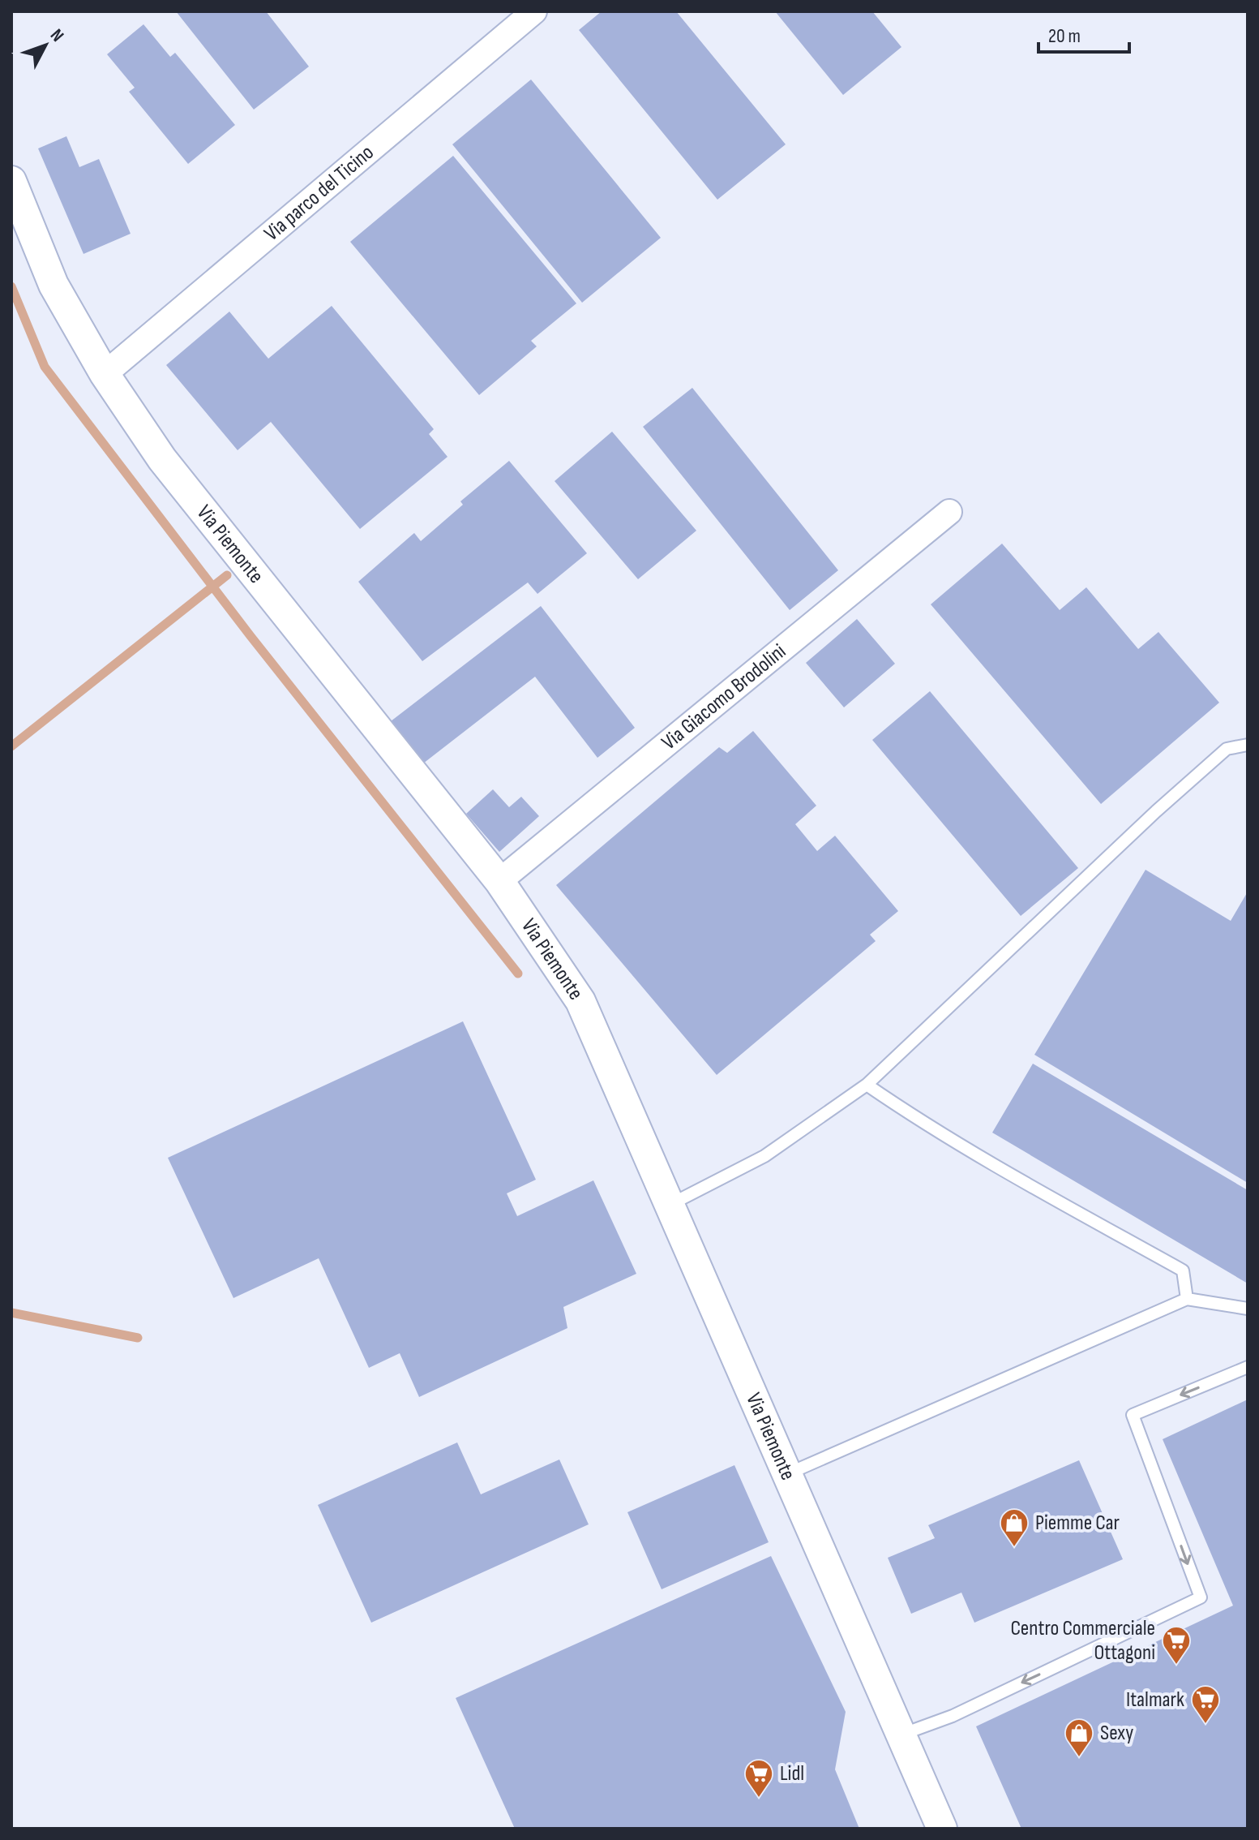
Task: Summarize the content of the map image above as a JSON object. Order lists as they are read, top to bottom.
{
  "streets": {
    "street": ["Via parco del Ticino", "Via Piemonte", "Via Giacomo Brodolini"]
  },
  "crossings": [
    ["Via parco del Ticino", "Via Piemonte"],
    ["Via Piemonte", "Via Giacomo Brodolini"]
  ],
  "places": {
    "shop": ["Piemme Car", "Sexy"],
    "supermarket": ["Centro Commerciale Ottagoni", "Italmark", "Lidl"]
  },
  "scale_bar": "20 m",
  "north": "top right"
}
